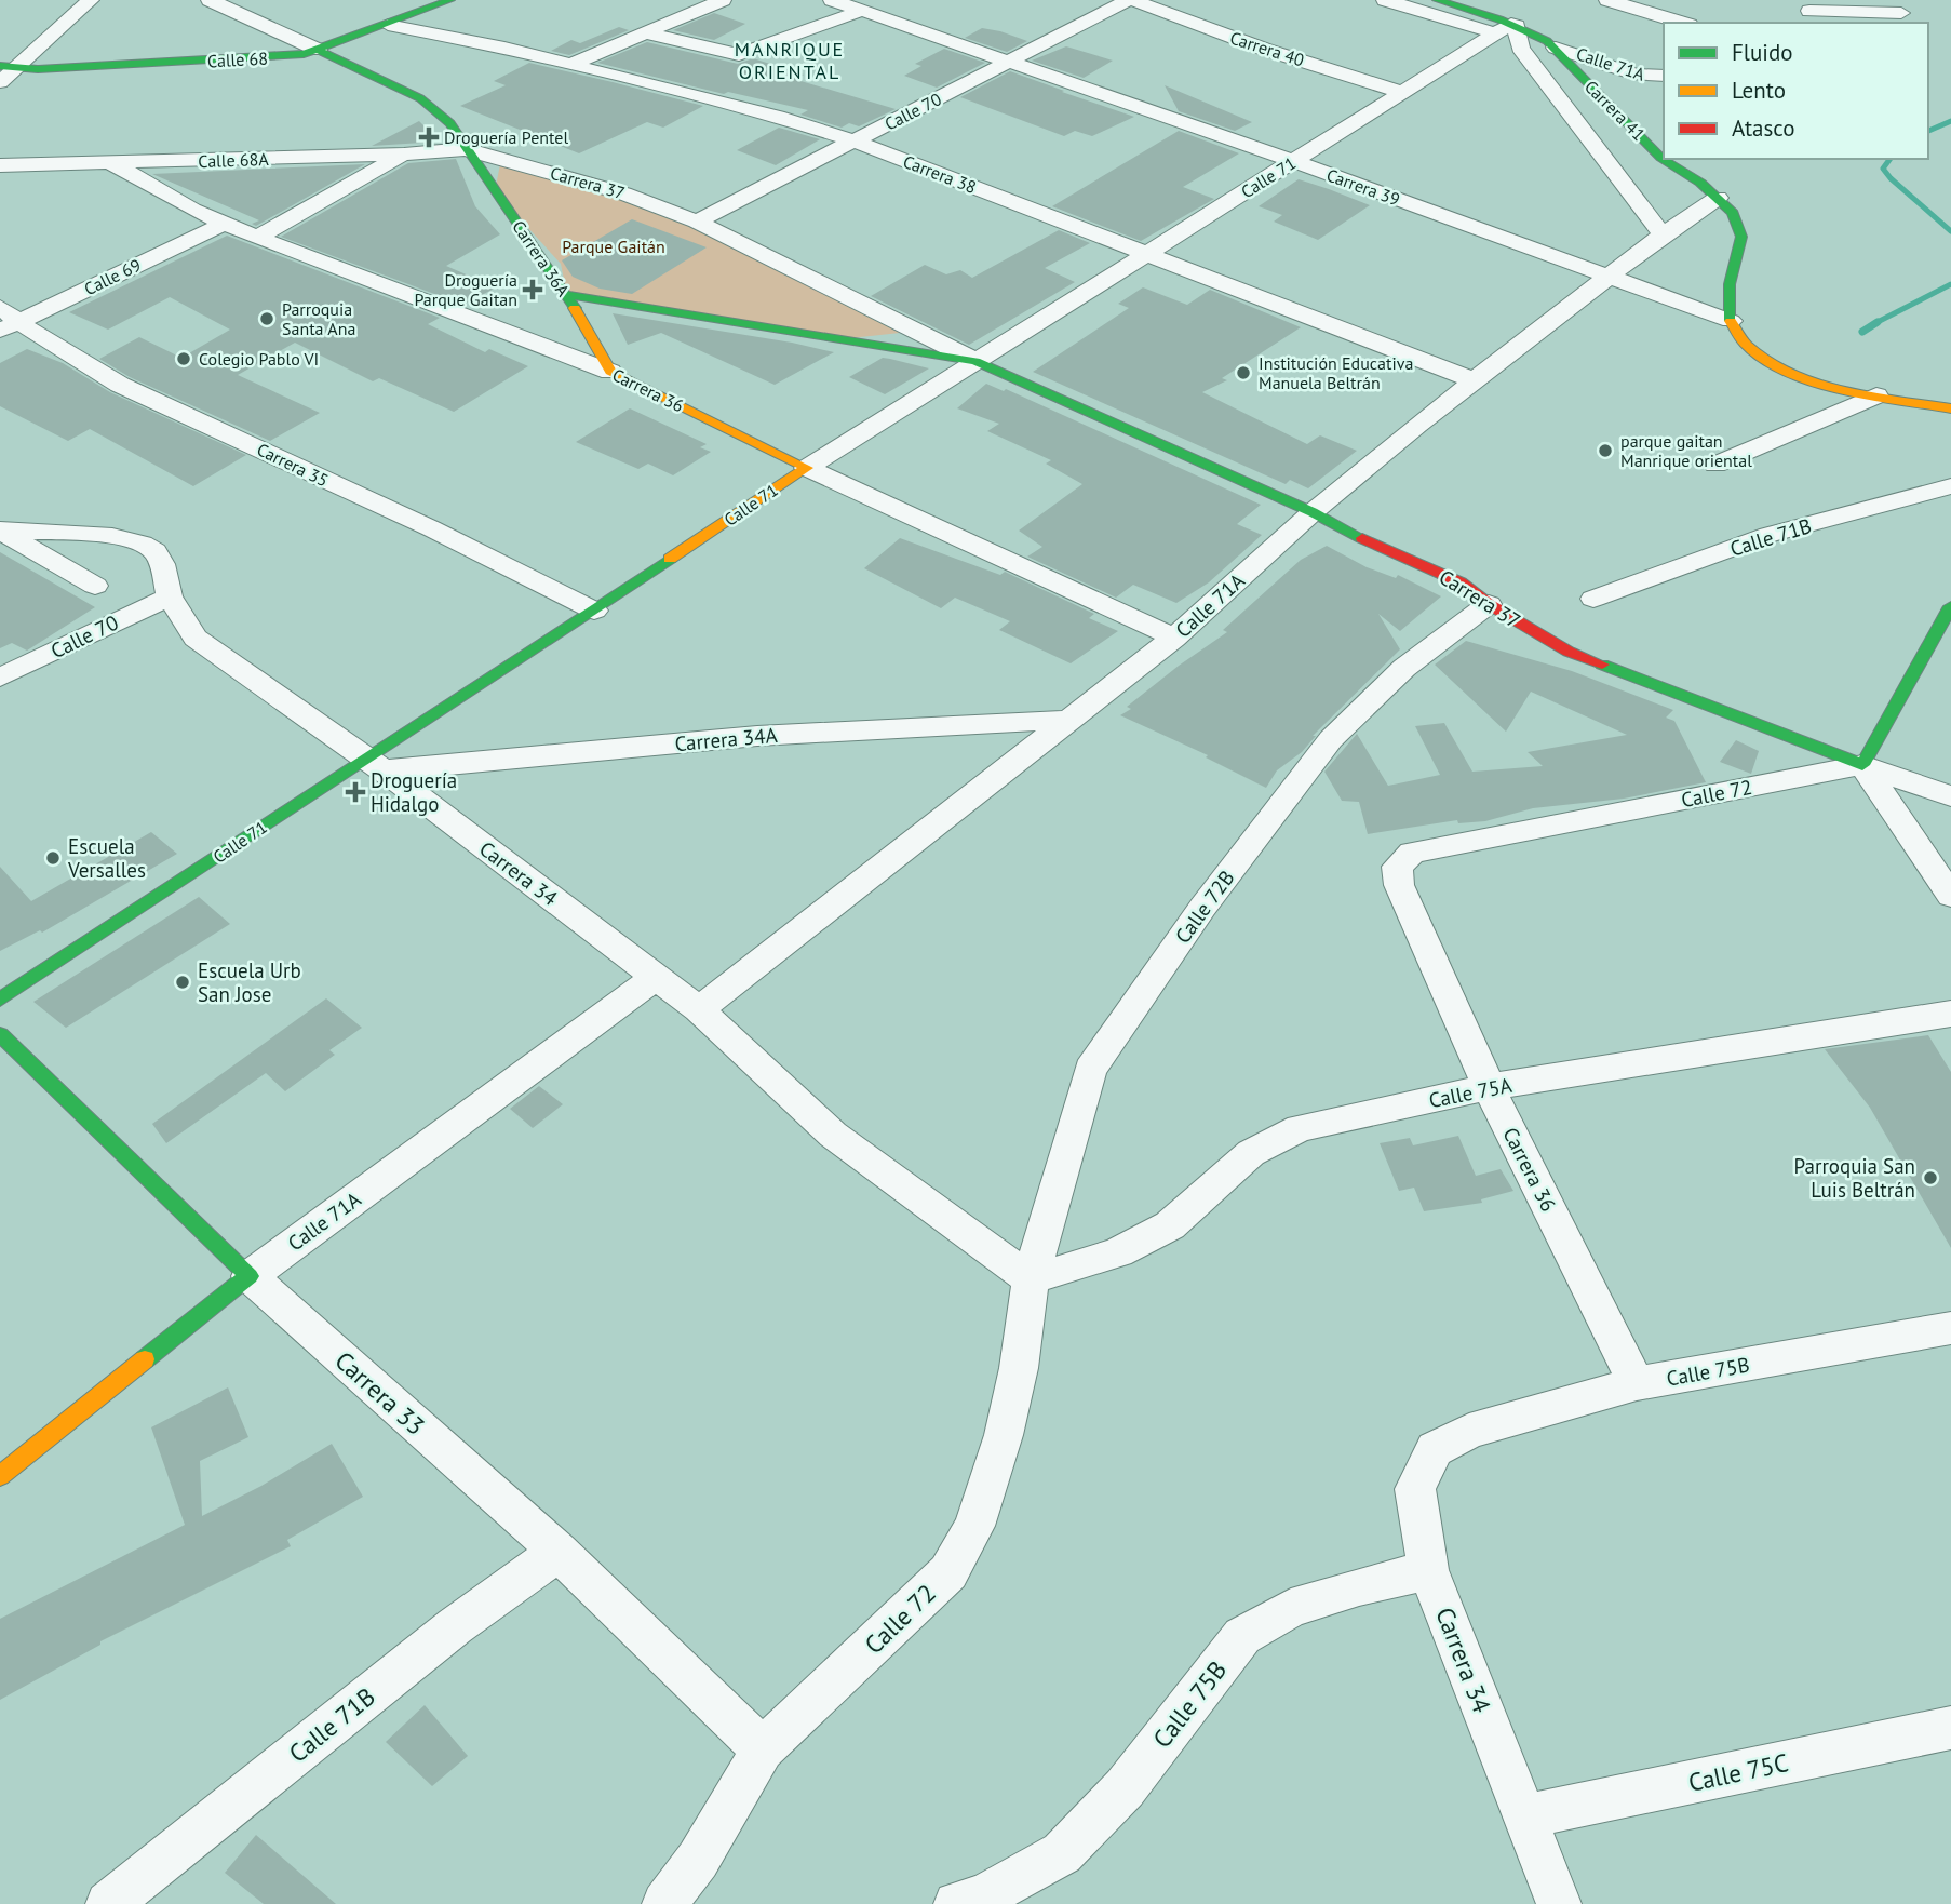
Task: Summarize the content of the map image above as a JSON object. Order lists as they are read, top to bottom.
{
  "streets": {
    "street": [
      "Carrera 40",
      "Calle 68",
      "Calle 71A",
      "Carrera 41",
      "Calle 70",
      "Calle 68A",
      "Carrera 38",
      "Calle 71",
      "Carrera 37",
      "Carrera 39",
      "Carrera 36A",
      "Calle 69",
      "Carrera 36",
      "Carrera 35",
      "Calle 71B",
      "Carrera 34A",
      "Calle 72",
      "Carrera 34",
      "Calle 72B",
      "Calle 75A",
      "Calle 75B",
      "Carrera 33",
      "Calle 75C"
    ]
  },
  "crossings": [
    ["Carrera 40", "Calle 70"],
    ["Carrera 40", "Calle 71"],
    ["Calle 68", "Carrera 38"],
    ["Calle 71A", "Carrera 41"],
    ["Calle 71A", "Carrera 38"],
    ["Calle 71A", "Carrera 37"],
    ["Calle 71A", "Carrera 39"],
    ["Calle 71A", "Carrera 36"],
    ["Calle 71A", "Carrera 34A"],
    ["Calle 71A", "Carrera 34"],
    ["Calle 71A", "Carrera 33"],
    ["Carrera 41", "Calle 71"],
    ["Carrera 41", "Carrera 39"],
    ["Calle 70", "Carrera 38"],
    ["Calle 70", "Carrera 37"],
    ["Calle 70", "Carrera 39"],
    ["Calle 70", "Carrera 34"],
    ["Calle 68A", "Carrera 37"],
    ["Calle 68A", "Carrera 36A"],
    ["Calle 68A", "Carrera 36"],
    ["Carrera 38", "Calle 71"],
    ["Calle 71", "Carrera 37"],
    ["Calle 71", "Carrera 39"],
    ["Calle 71", "Carrera 36"],
    ["Calle 71", "Carrera 35"],
    ["Calle 71", "Carrera 34A"],
    ["Calle 71", "Carrera 34"],
    ["Carrera 37", "Carrera 36A"],
    ["Carrera 37", "Calle 72"],
    ["Carrera 37", "Calle 72B"],
    ["Carrera 36A", "Carrera 36"],
    ["Calle 69", "Carrera 36"],
    ["Calle 69", "Carrera 35"],
    ["Carrera 36", "Calle 72"],
    ["Carrera 36", "Calle 75A"],
    ["Carrera 36", "Calle 75B"],
    ["Calle 71B", "Carrera 33"],
    ["Carrera 34A", "Carrera 34"],
    ["Calle 72", "Carrera 34"],
    ["Calle 72", "Calle 72B"],
    ["Calle 72", "Calle 75A"],
    ["Calle 72", "Carrera 33"],
    ["Carrera 34", "Calle 72B"],
    ["Carrera 34", "Calle 75A"],
    ["Carrera 34", "Calle 75B"],
    ["Carrera 34", "Calle 75C"],
    ["Calle 72B", "Calle 75A"]
  ],
  "districts": ["MANRIQUE ORIENTAL"],
  "parks": ["Parque Gaitán"],
  "places": {
    "health": ["Droguería Pentel", "Droguería Parque Gaitan", "Droguería Hidalgo"],
    "other": [
      "Parroquia Santa Ana",
      "Colegio Pablo VI",
      "Institución Educativa Manuela Beltrán",
      "parque gaitan Manrique oriental",
      "Escuela Versalles",
      "Escuela Urb San Jose",
      "Parroquia San Luis Beltrán"
    ]
  },
  "legend": ["Fluido", "Lento", "Atasco"]
}
